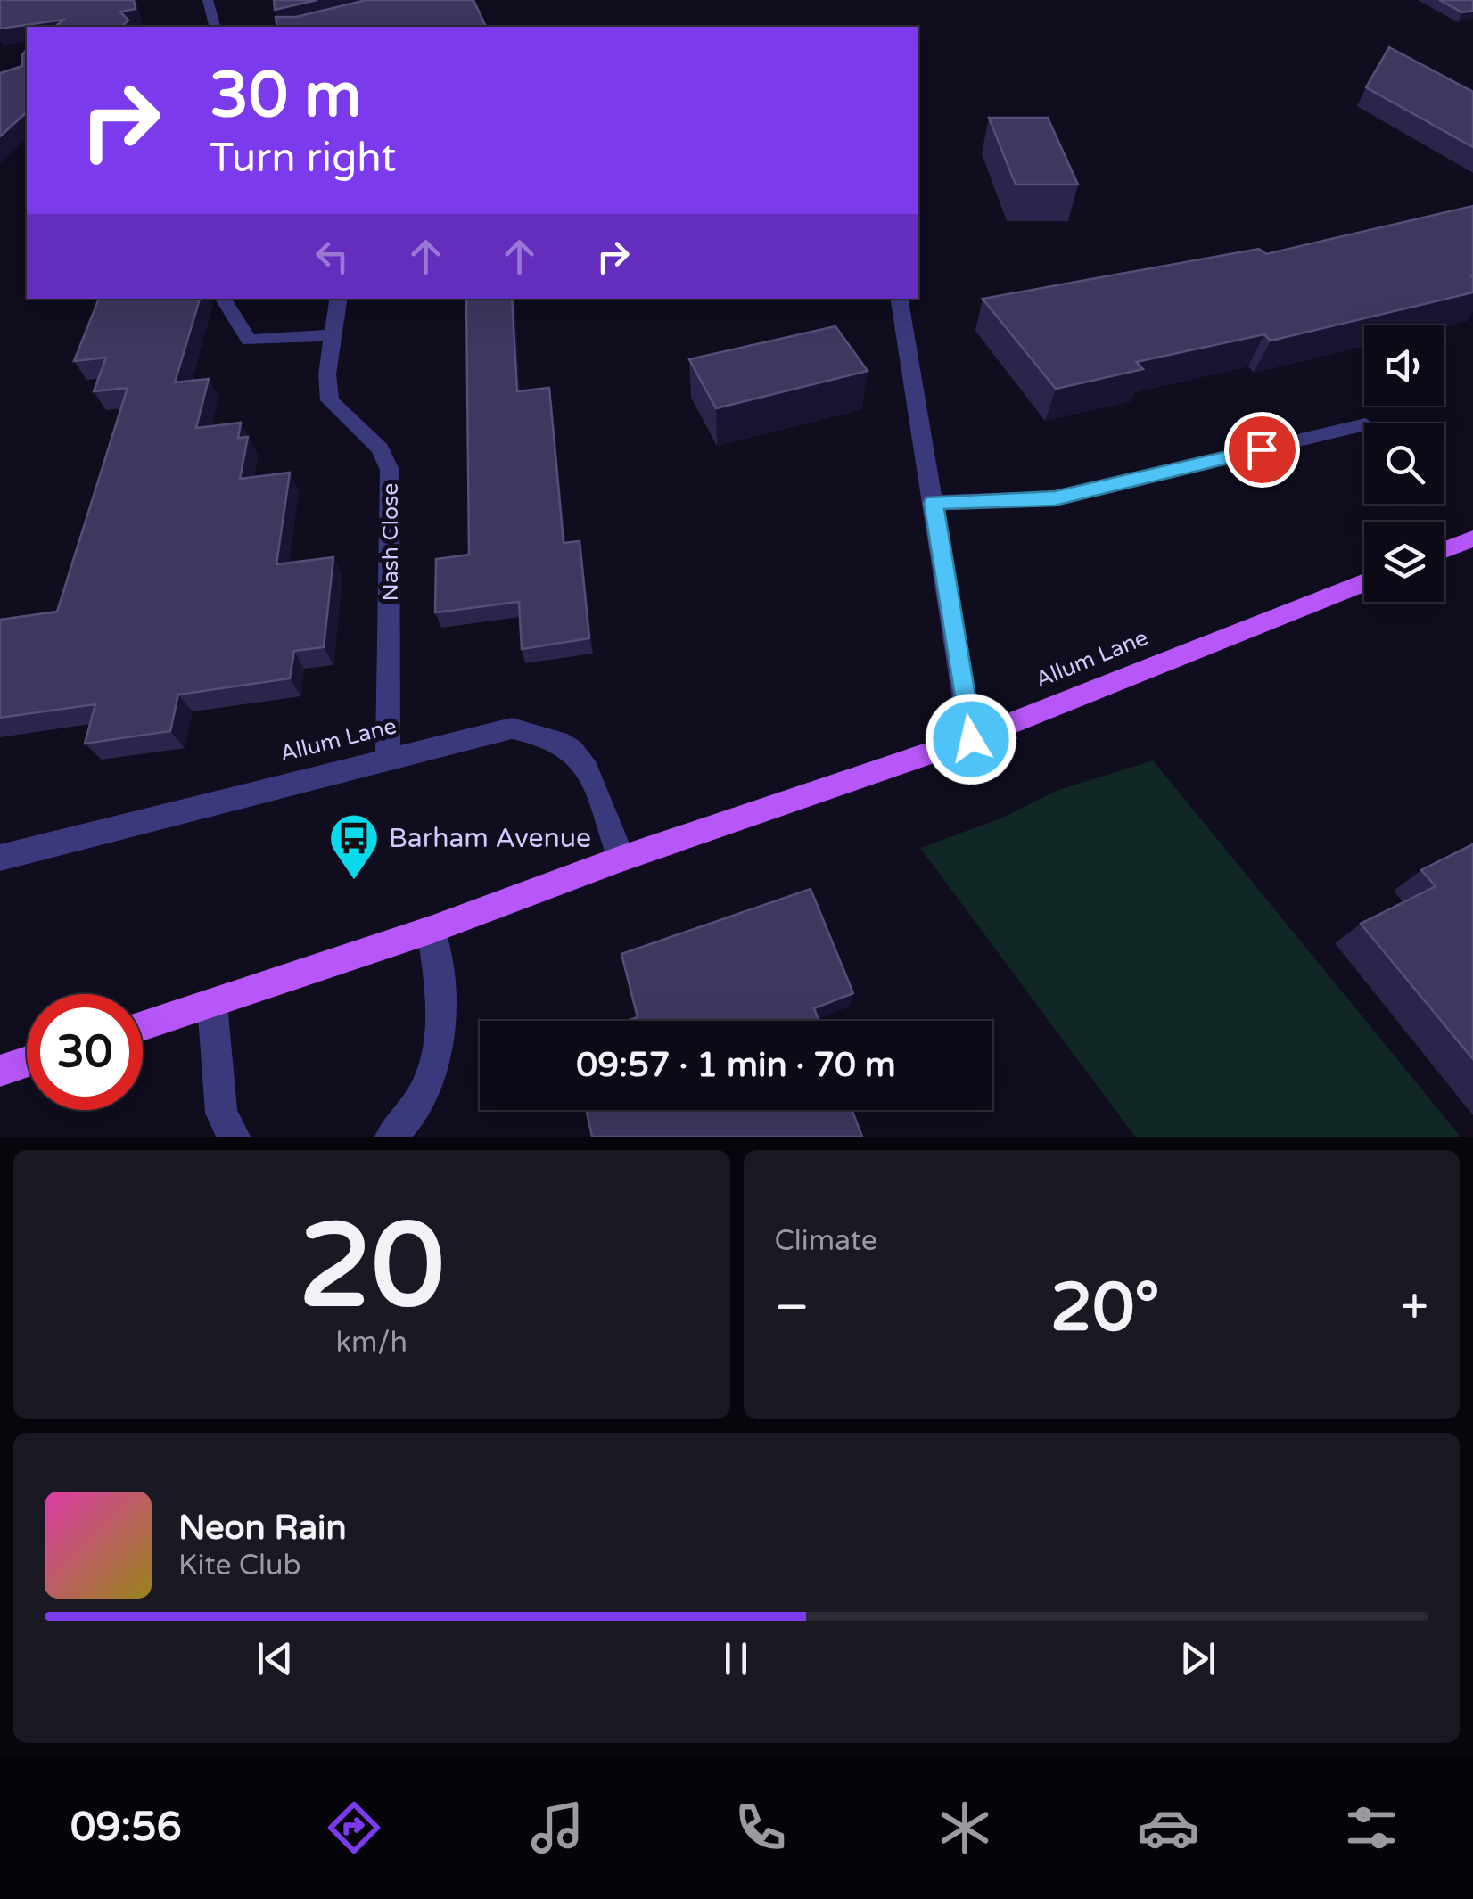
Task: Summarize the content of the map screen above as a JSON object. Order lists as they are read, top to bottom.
{
  "streets": {
    "main road": ["Allum Lane"],
    "street": ["Nash Close"]
  },
  "crossings": [
    ["Nash Close", "Allum Lane"]
  ],
  "places": {
    "bus stop": ["Barham Avenue"]
  },
  "page": {
    "turn": ["30 m", "Turn right"],
    "limit": "30",
    "trip": "09:57 · 1 min · 70 m",
    "tile": [
      ["20", "km/h"],
      "Climate"
    ],
    "heat": ["−", "20°", "+"],
    "song": ["Neon Rain", "Kite Club"],
    "tabs": "09:56"
  }
}
